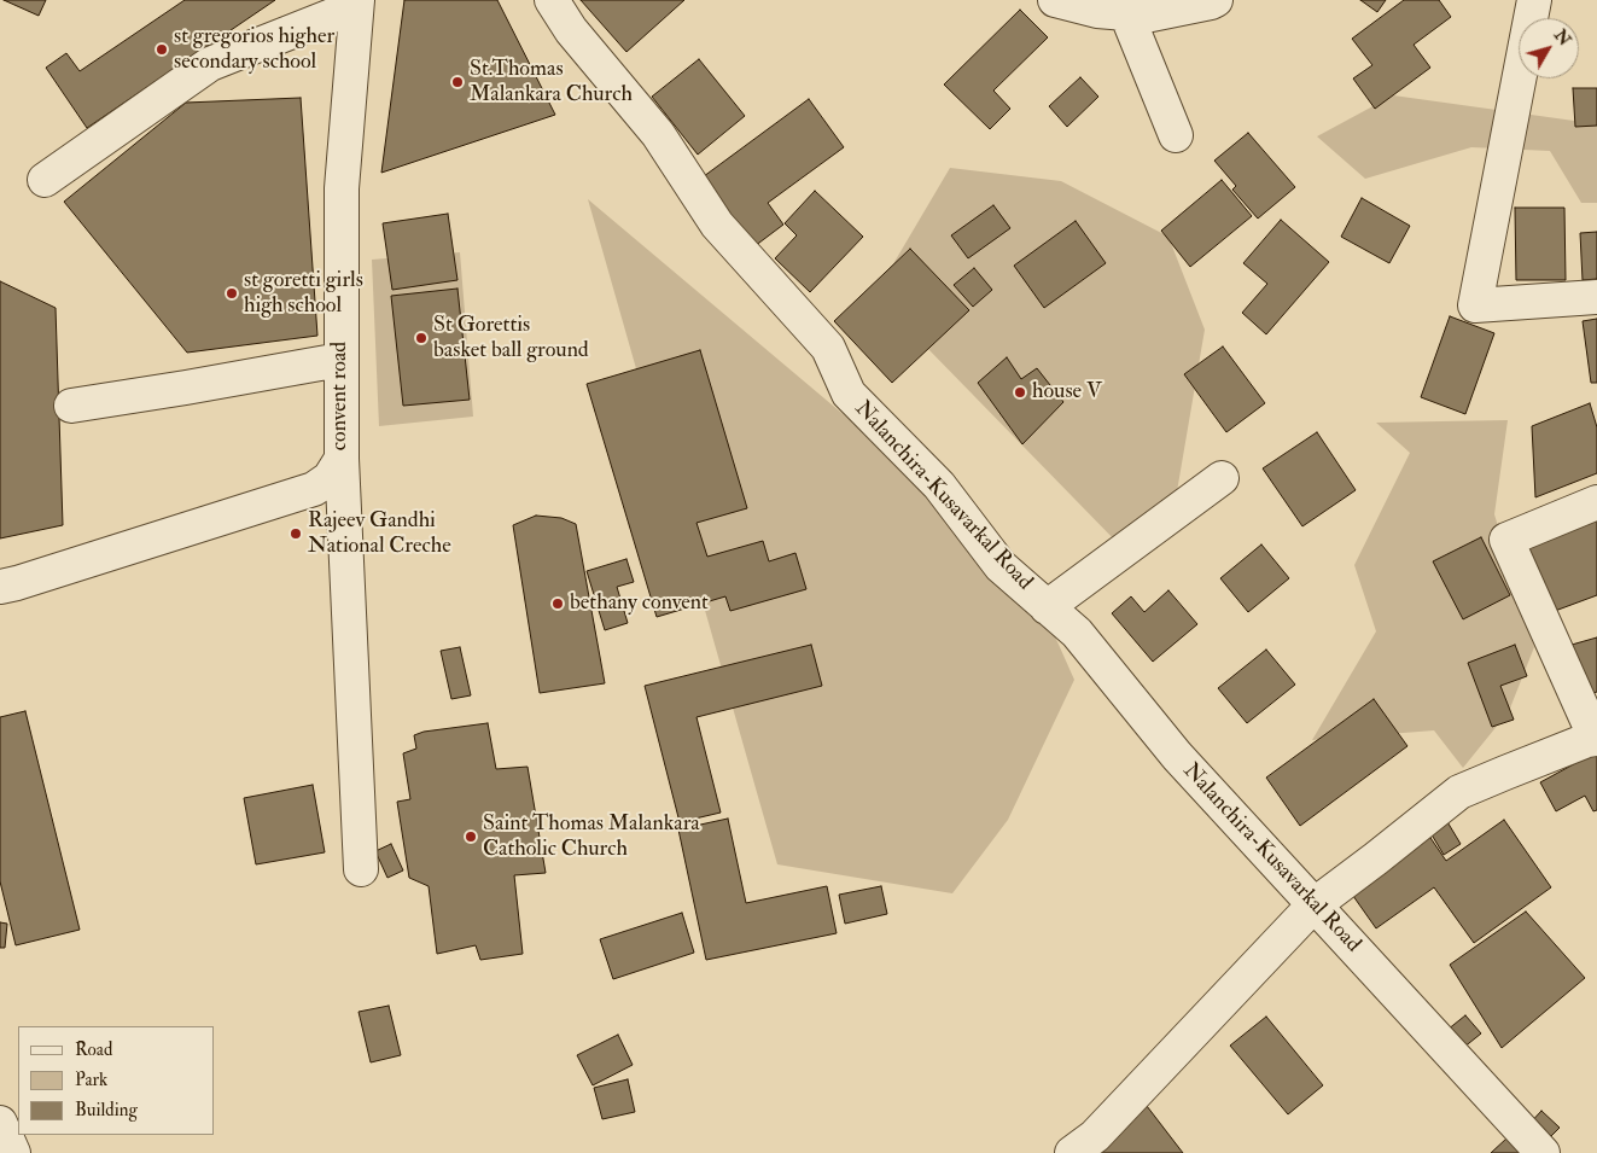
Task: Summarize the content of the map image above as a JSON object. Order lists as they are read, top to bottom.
{
  "streets": {
    "street": ["convent road", "Nalanchira-Kusavarkal Road"]
  },
  "places": [
    "st gregorios higher secondary school",
    "St.Thomas Malankara Church",
    "st goretti girls high school",
    "St Gorettis basket ball ground",
    "house V",
    "Rajeev Gandhi National Creche",
    "bethany convent",
    "Saint Thomas Malankara Catholic Church"
  ],
  "legend": ["Road", "Park", "Building"],
  "north": "top right"
}
